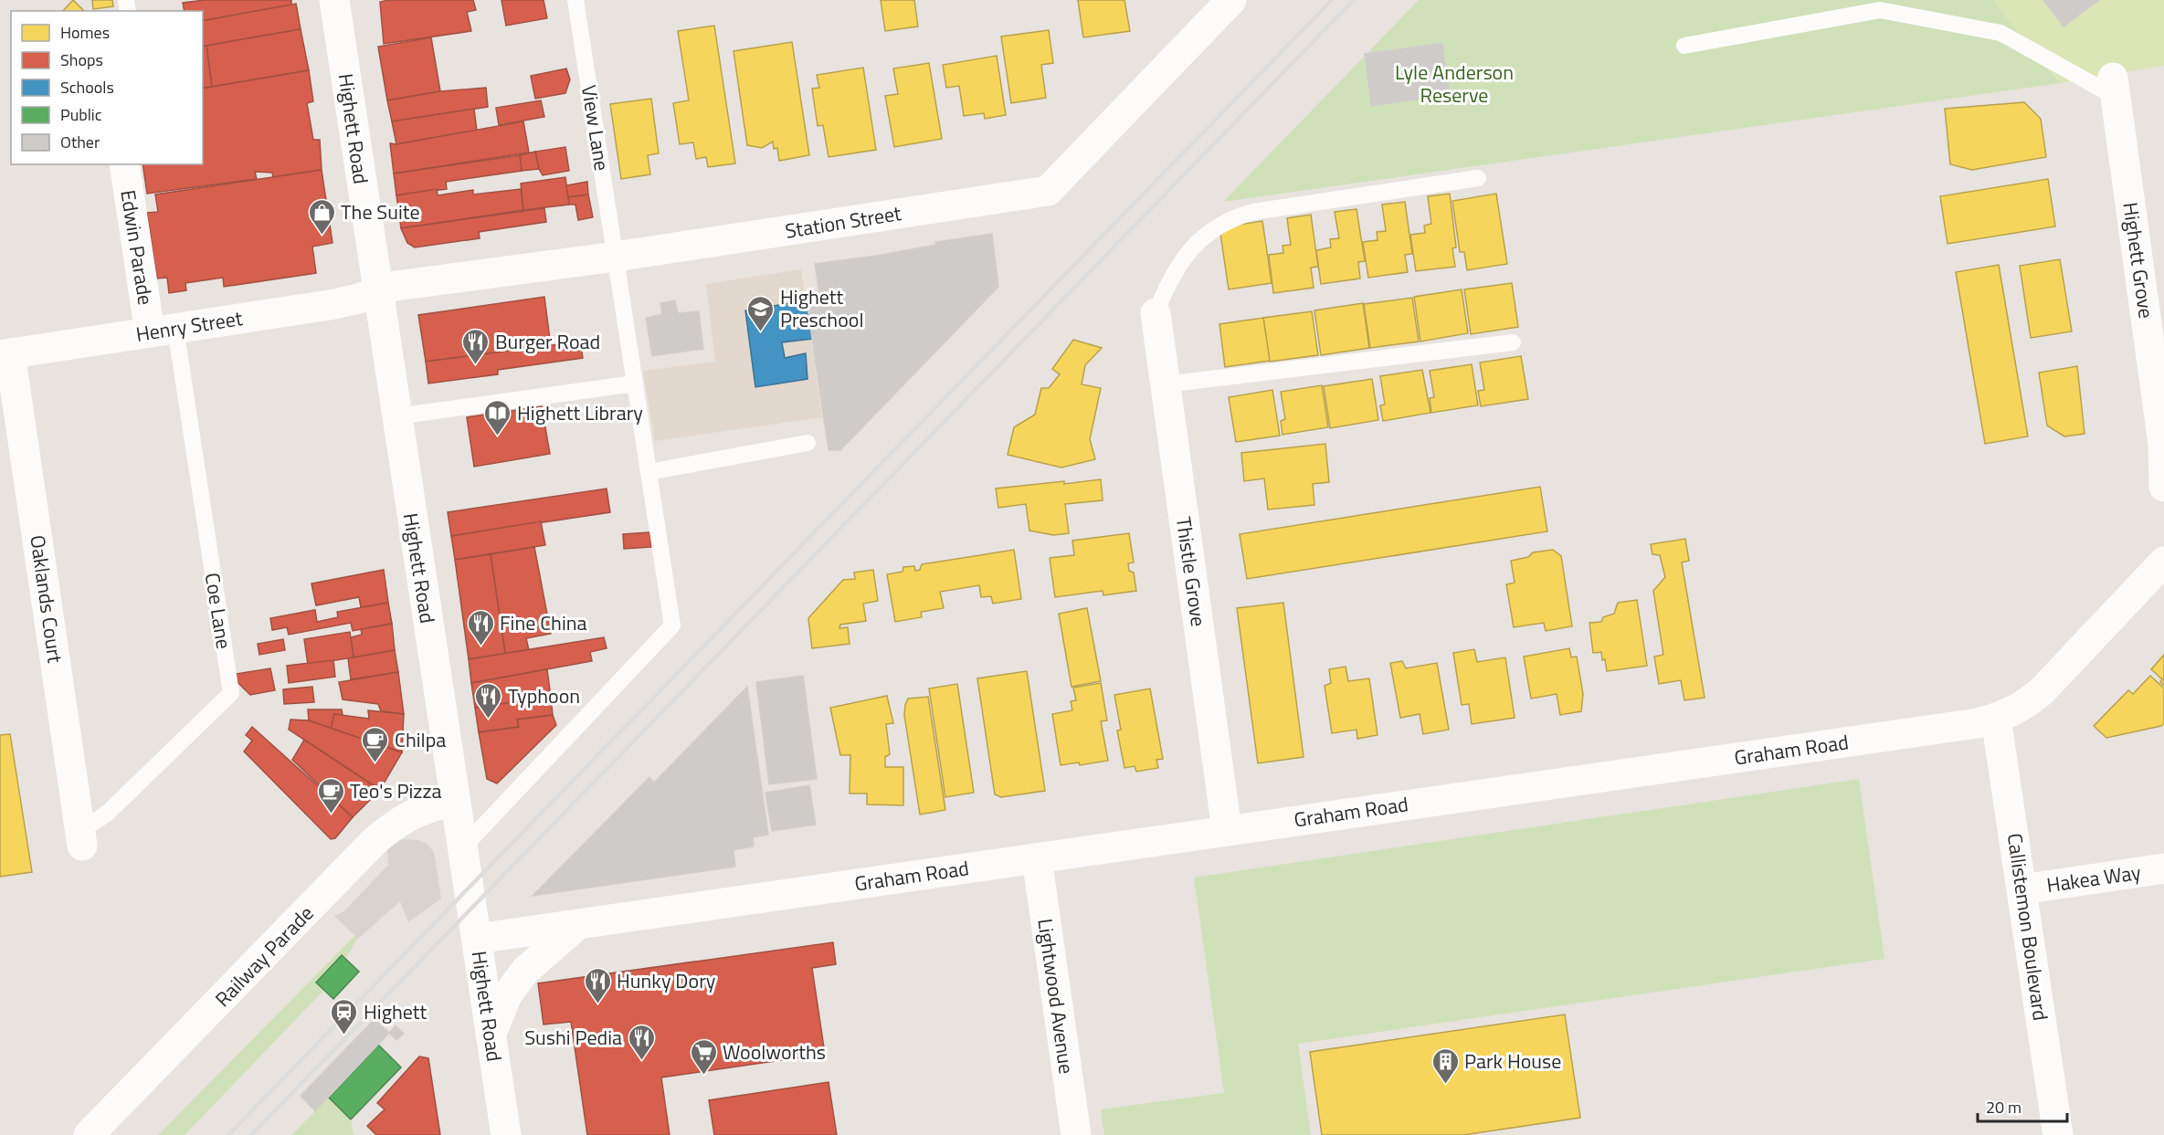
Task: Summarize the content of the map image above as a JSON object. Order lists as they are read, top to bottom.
{
  "streets": {
    "street": [
      "Highett Road",
      "Station Street",
      "Edwin Parade",
      "Highett Grove",
      "Henry Street",
      "Thistle Grove",
      "Oaklands Court",
      "Graham Road",
      "Hakea Way",
      "Callistemon Boulevard",
      "Railway Parade",
      "Lightwood Avenue"
    ],
    "lane": ["View Lane", "Coe Lane"]
  },
  "crossings": [
    ["View Lane", "Highett Road"],
    ["View Lane", "Station Street"],
    ["Highett Road", "Station Street"],
    ["Highett Road", "Henry Street"],
    ["Highett Road", "Graham Road"],
    ["Highett Road", "Railway Parade"],
    ["Station Street", "Henry Street"],
    ["Edwin Parade", "Henry Street"],
    ["Edwin Parade", "Coe Lane"],
    ["Henry Street", "Oaklands Court"],
    ["Henry Street", "Coe Lane"],
    ["Thistle Grove", "Graham Road"],
    ["Oaklands Court", "Coe Lane"],
    ["Graham Road", "Callistemon Boulevard"],
    ["Graham Road", "Lightwood Avenue"],
    ["Hakea Way", "Callistemon Boulevard"]
  ],
  "parks": ["Lyle Anderson Reserve"],
  "places": {
    "shop": ["The Suite"],
    "school or university": ["Highett Preschool"],
    "restaurant": [
      "Burger Road",
      "Fine China",
      "Typhoon",
      "Hunky Dory",
      "Sushi Pedia"
    ],
    "library": ["Highett Library"],
    "cafe": ["Chilpa", "Teo's Pizza"],
    "station": ["Highett"],
    "supermarket": ["Woolworths"],
    "building": ["Park House"]
  },
  "legend": [
    "Homes",
    "Shops",
    "Schools",
    "Public",
    "Other"
  ],
  "scale_bar": "20 m"
}
